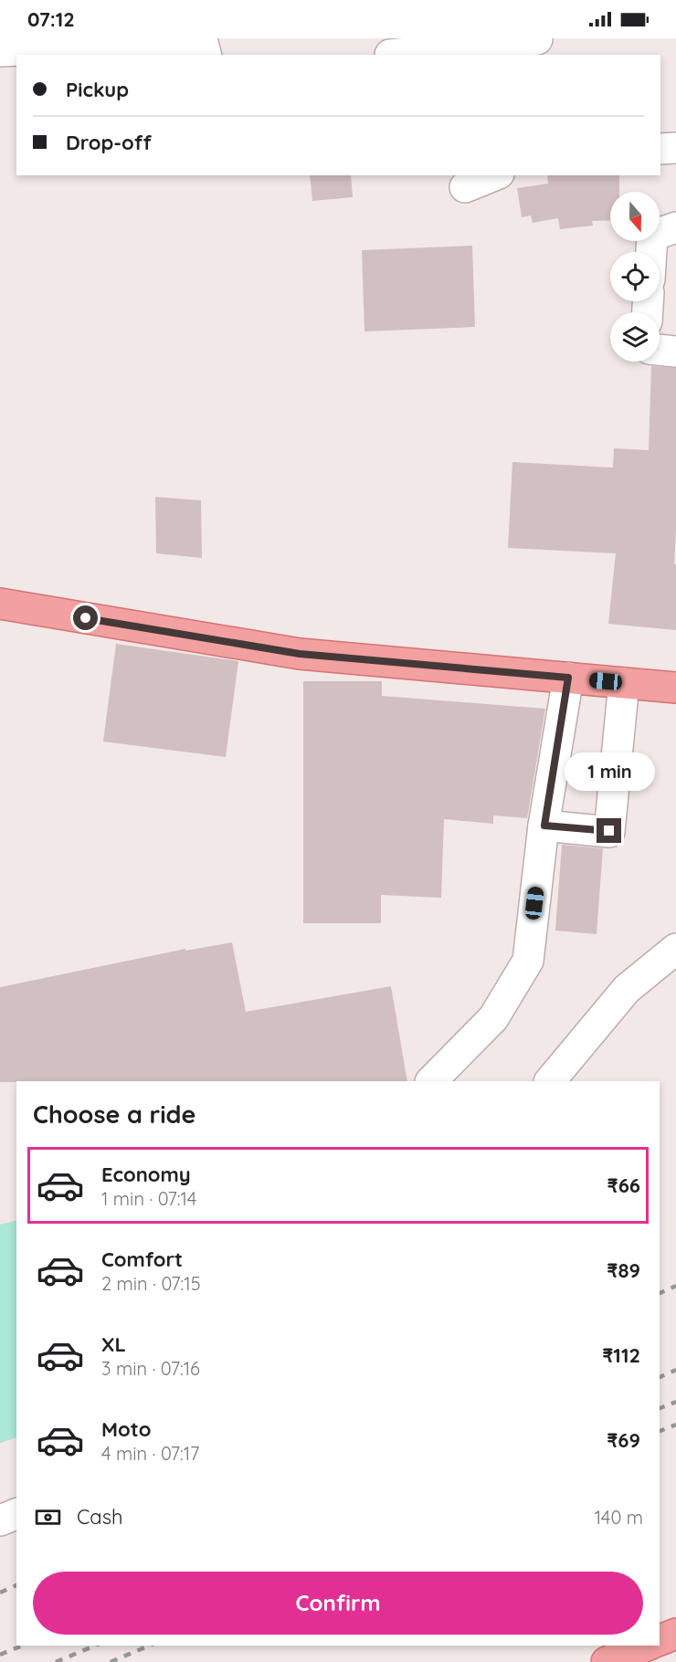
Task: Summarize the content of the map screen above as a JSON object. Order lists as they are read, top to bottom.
{
  "north": "bottom",
  "page": {
    "status": "07:12",
    "banner": ["Pickup", "Drop-off"],
    "bubble": "1 min",
    "heading": "Choose a ride",
    "list": [
      {
        "name": "Economy",
        "note": "1 min · 07:14",
        "value": "₹66"
      },
      {
        "name": "Comfort",
        "note": "2 min · 07:15",
        "value": "₹89"
      },
      {
        "name": "XL",
        "note": "3 min · 07:16",
        "value": "₹112"
      },
      {
        "name": "Moto",
        "note": "4 min · 07:17",
        "value": "₹69"
      }
    ],
    "pay": ["Cash", "140 m"],
    "buttons": "Confirm"
  }
}
